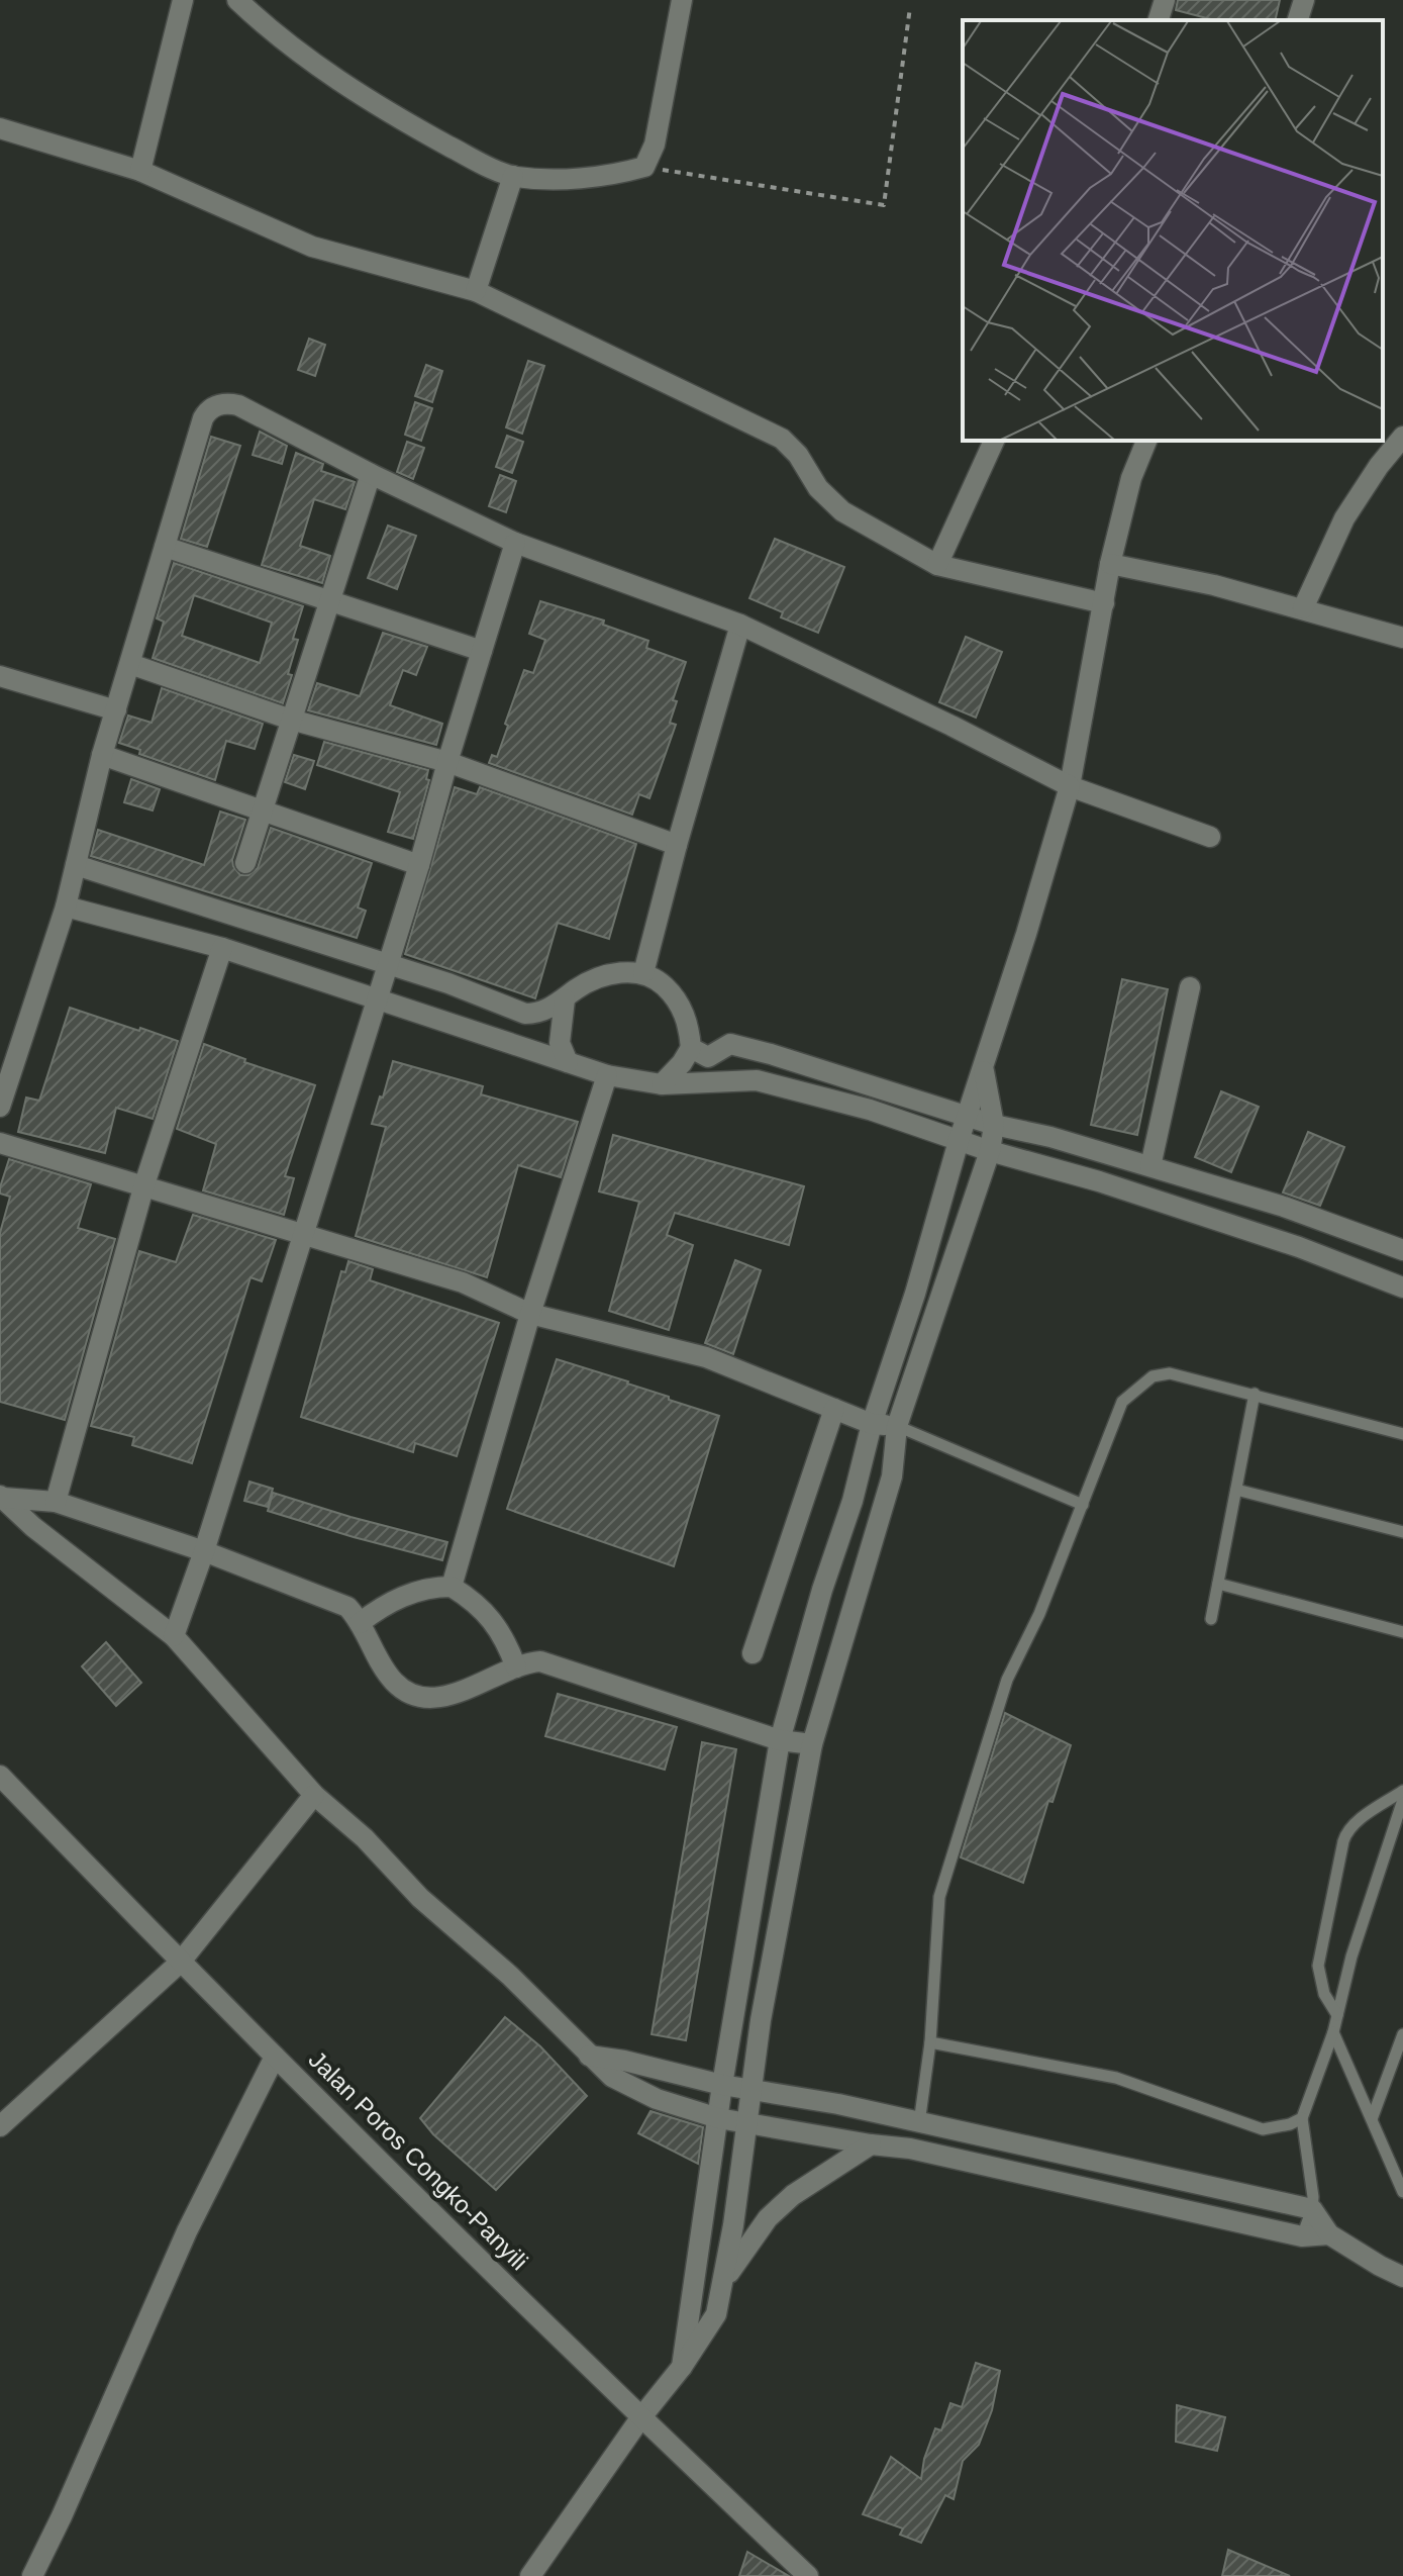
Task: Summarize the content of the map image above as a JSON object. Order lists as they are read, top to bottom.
{
  "streets": {
    "street": ["Jalan Poros Congko-Panyili"]
  }
}
